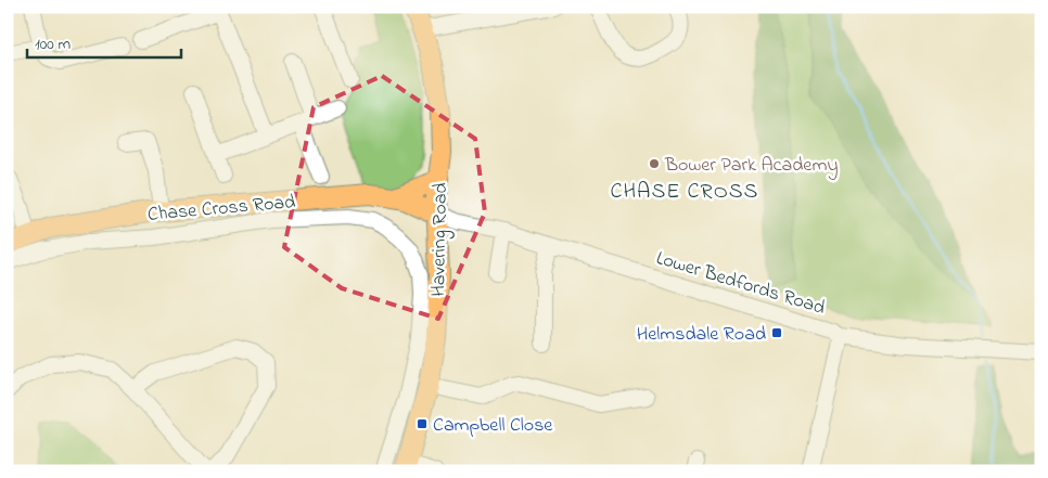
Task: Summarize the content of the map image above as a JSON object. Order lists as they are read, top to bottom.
{
  "streets": {
    "main road": ["Chase Cross Road", "Havering Road"],
    "street": ["Lower Bedfords Road"]
  },
  "crossings": [
    ["Chase Cross Road", "Havering Road"],
    ["Chase Cross Road", "Lower Bedfords Road"],
    ["Havering Road", "Lower Bedfords Road"]
  ],
  "districts": ["CHASE CROSS"],
  "places": {
    "other": ["Bower Park Academy"],
    "transit": ["Helmsdale Road", "Campbell Close"]
  },
  "scale_bar": "100 m"
}
